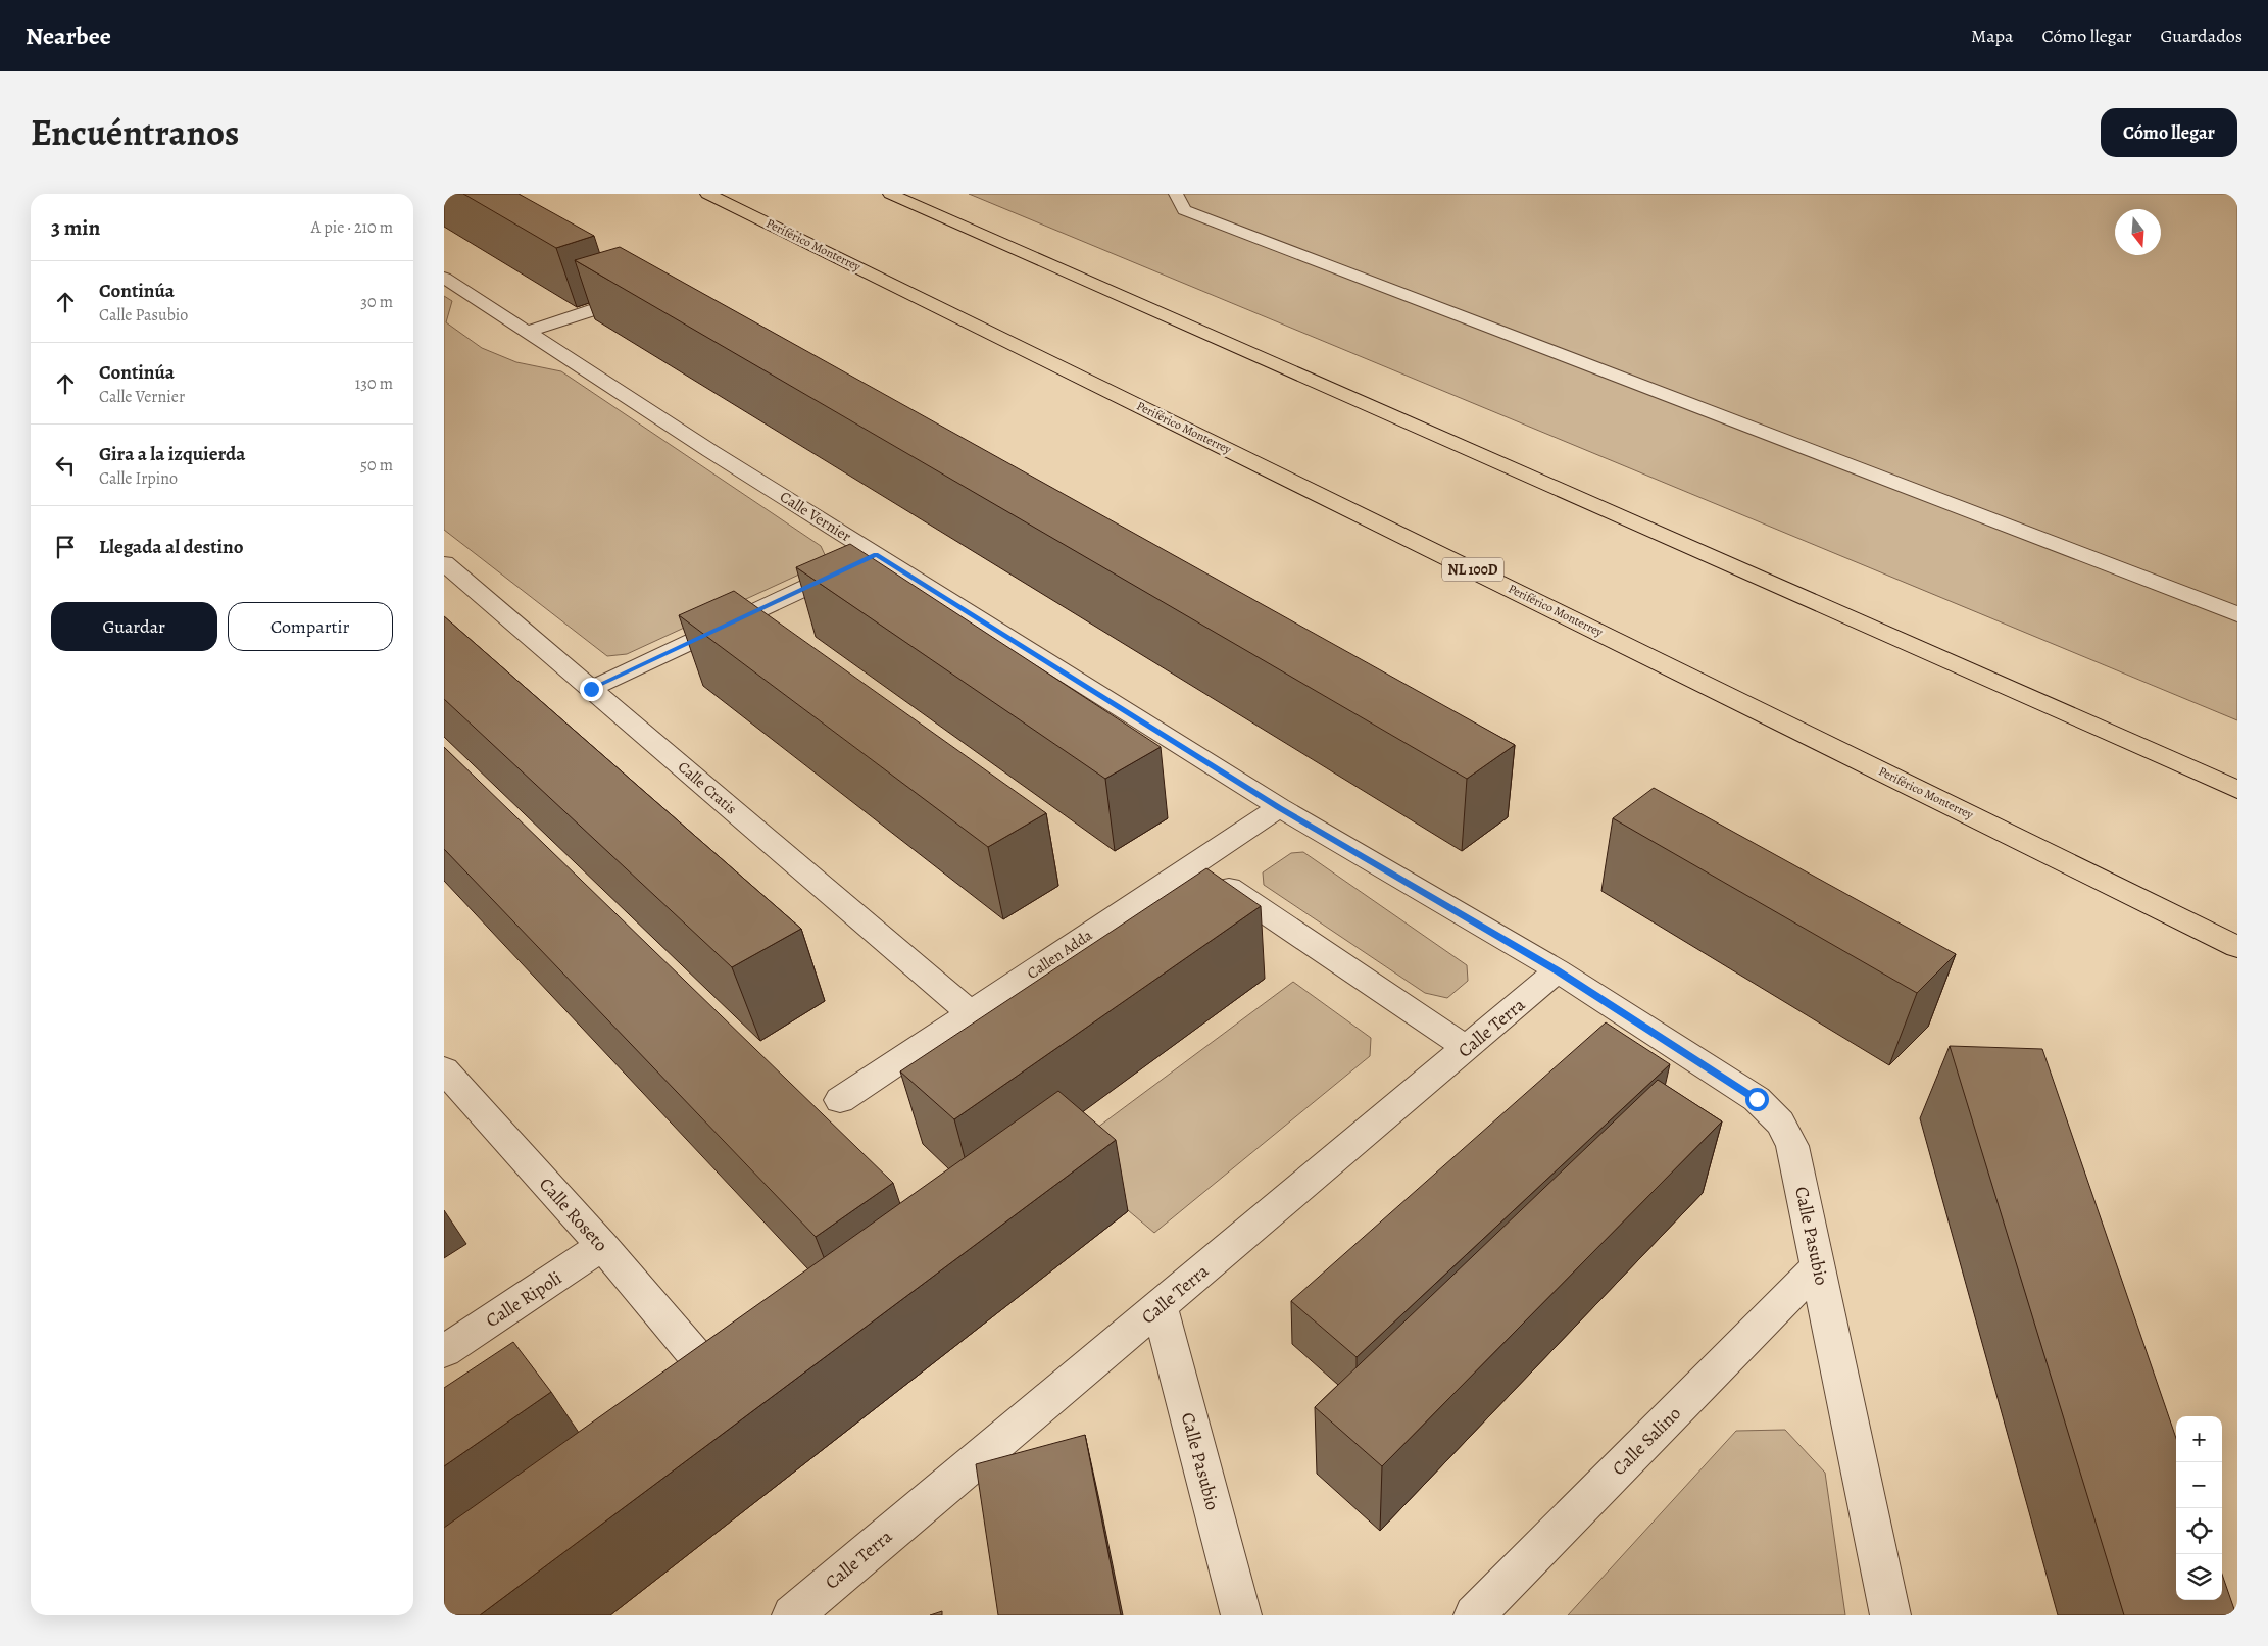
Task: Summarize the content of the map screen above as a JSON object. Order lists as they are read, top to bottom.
{
  "streets": {
    "highway": ["Periférico Monterrey", "NL 100D"],
    "street": [
      "Calle Vernier",
      "Calle Cratis",
      "Callen Adda",
      "Calle Terra",
      "Calle Roseto",
      "Calle Pasubio",
      "Calle Ripoli",
      "Calle Salino"
    ]
  },
  "crossings": [
    ["Calle Vernier", "Callen Adda"],
    ["Calle Vernier", "Calle Terra"],
    ["Calle Vernier", "Calle Pasubio"],
    ["Calle Cratis", "Callen Adda"],
    ["Calle Terra", "Calle Pasubio"],
    ["Calle Roseto", "Calle Ripoli"],
    ["Calle Pasubio", "Calle Salino"]
  ],
  "north": "bottom",
  "page": {
    "header": "Nearbee",
    "nav": ["Mapa", "Cómo llegar", "Guardados"],
    "title": "Encuéntranos",
    "buttons": [
      "Cómo llegar",
      ["Guardar", "Compartir"]
    ],
    "heading": ["3 min", "A pie · 210 m"],
    "list": [
      ["Continúa", "Calle Pasubio", "30 m"],
      ["Continúa", "Calle Vernier", "130 m"],
      ["Gira a la izquierda", "Calle Irpino", "50 m"],
      "Llegada al destino"
    ],
    "map_buttons": ["+", "−"]
  }
}
